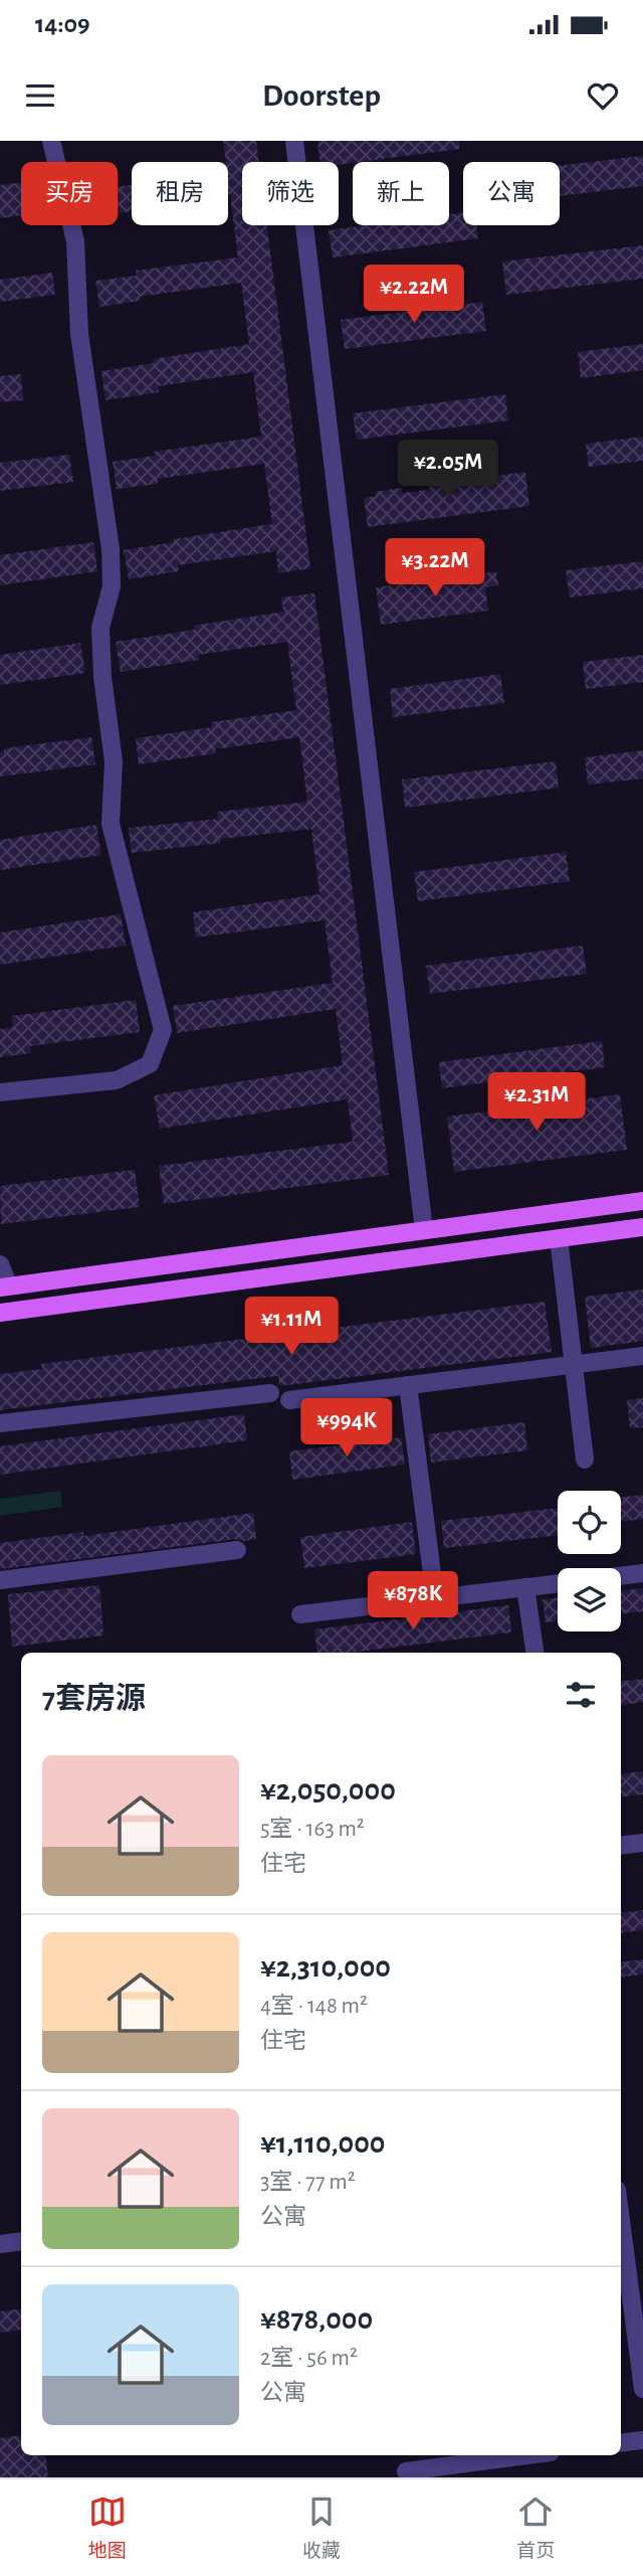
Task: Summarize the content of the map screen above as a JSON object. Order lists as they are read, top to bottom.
{
  "page": {
    "status": "14:09",
    "header": "Doorstep",
    "chip": [
      "买房",
      "租房",
      "筛选",
      "新上",
      "公寓"
    ],
    "price": [
      "¥2.22M",
      "¥2.05M",
      "¥3.22M",
      "¥2.31M",
      "¥1.11M",
      "¥994K",
      "¥878K"
    ],
    "heading": "7套房源",
    "list": [
      {
        "name": "¥2,050,000",
        "note": "5室 · 163 m² · 住宅"
      },
      {
        "name": "¥2,310,000",
        "note": "4室 · 148 m² · 住宅"
      },
      {
        "name": "¥1,110,000",
        "note": "3室 · 77 m² · 公寓"
      },
      {
        "name": "¥878,000",
        "note": "2室 · 56 m² · 公寓"
      }
    ],
    "tabs": ["地图", "收藏", "首页"]
  }
}
